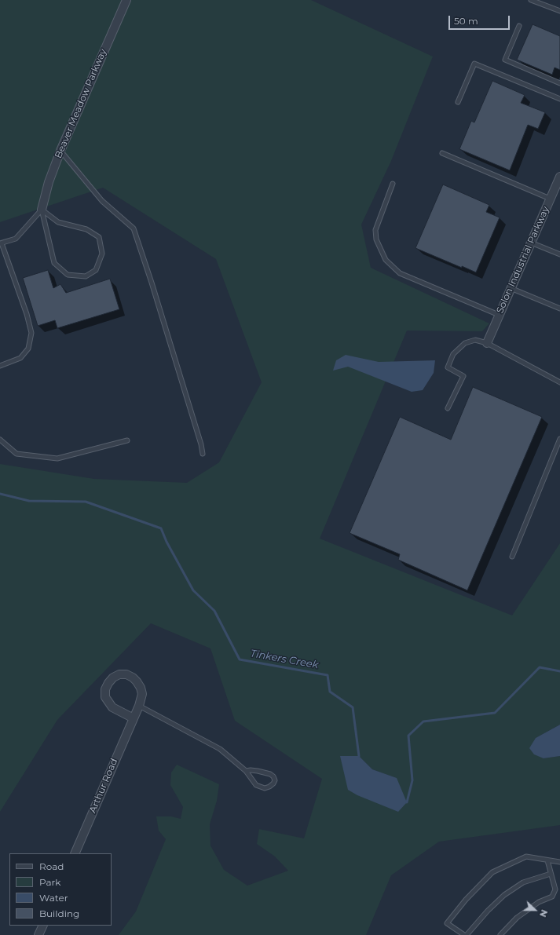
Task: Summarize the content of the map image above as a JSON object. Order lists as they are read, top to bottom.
{
  "streets": {
    "street": ["Beaver Meadow Parkway", "Solon Industrial Parkway", "Arthur Road"]
  },
  "water": ["Tinkers Creek"],
  "legend": [
    "Road",
    "Park",
    "Water",
    "Building"
  ],
  "scale_bar": "50 m",
  "north": "right"
}
